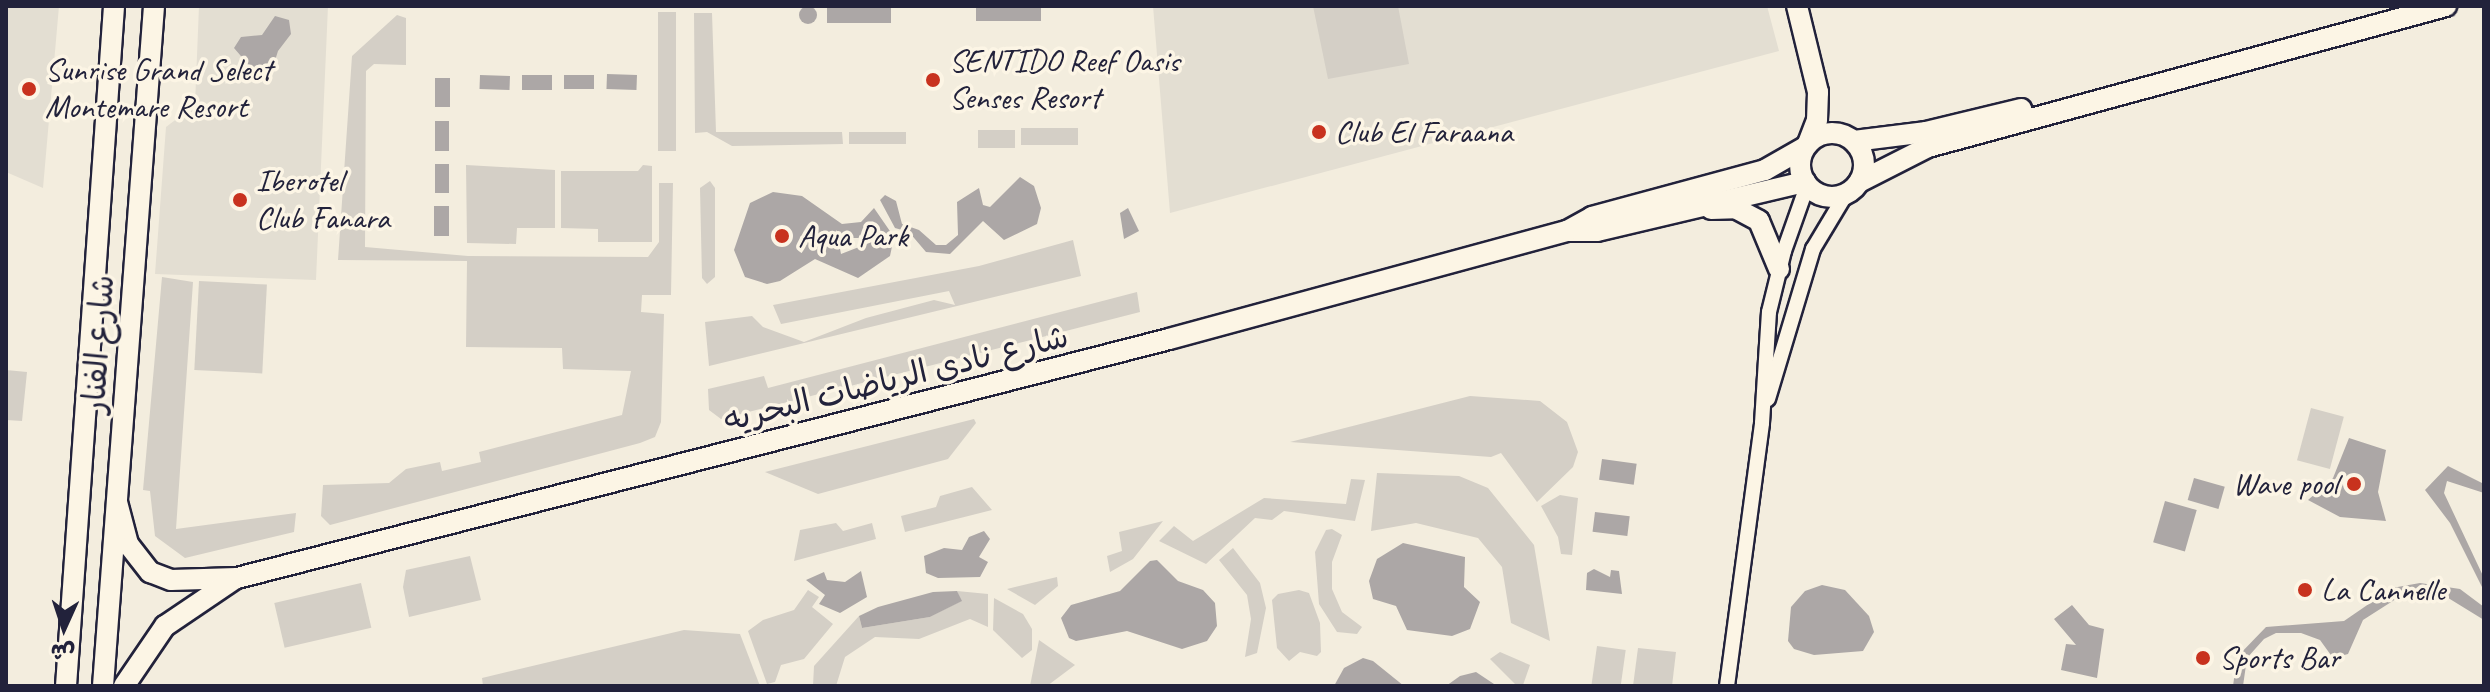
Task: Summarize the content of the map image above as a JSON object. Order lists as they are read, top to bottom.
{
  "streets": {
    "main road": ["شارع الفنار", "شارع نادى الرياضات البحريه"]
  },
  "crossings": [
    ["شارع الفنار", "شارع نادى الرياضات البحريه"]
  ],
  "places": [
    "SENTIDO Reef Oasis Senses Resort",
    "Sunrise Grand Select Montemare Resort",
    "Club El Faraana",
    "Iberotel Club Fanara",
    "Aqua Park",
    "Wave pool",
    "La Cannelle",
    "Sports Bar"
  ],
  "north": "bottom"
}
